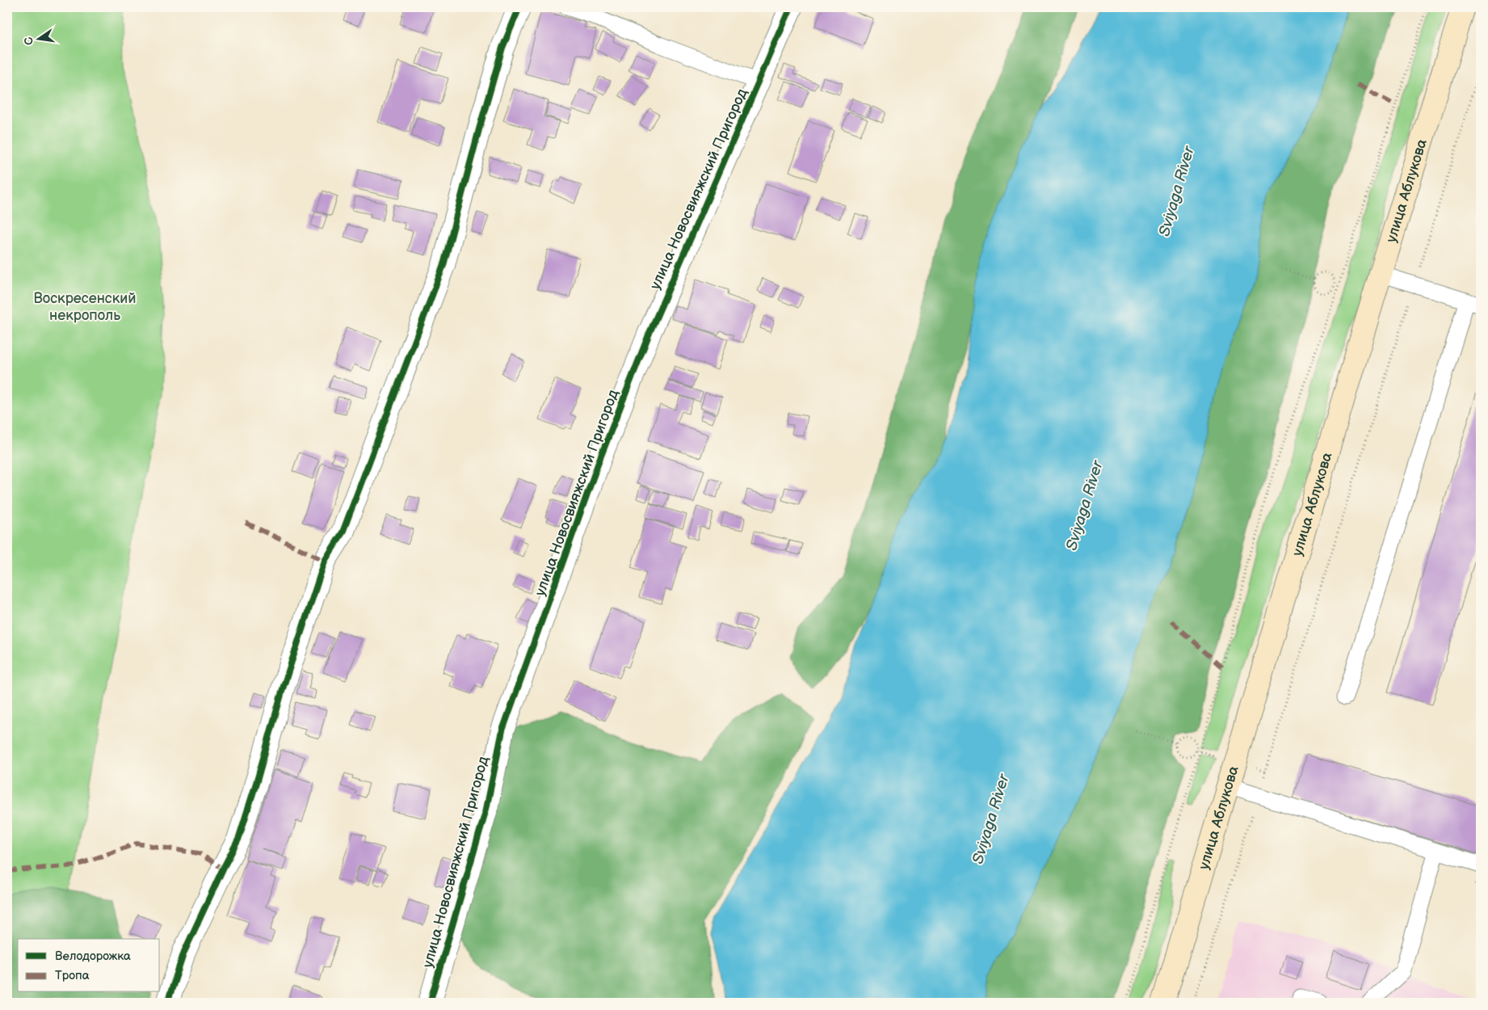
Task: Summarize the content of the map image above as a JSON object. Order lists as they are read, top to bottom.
{
  "streets": {
    "street": ["улица Новосвияжский Пригород", "улица Аблукова"]
  },
  "water": ["Sviyaga River"],
  "parks": ["Воскресенский некрополь"],
  "legend": ["Велодорожка", "Тропа"],
  "north": "left"
}
